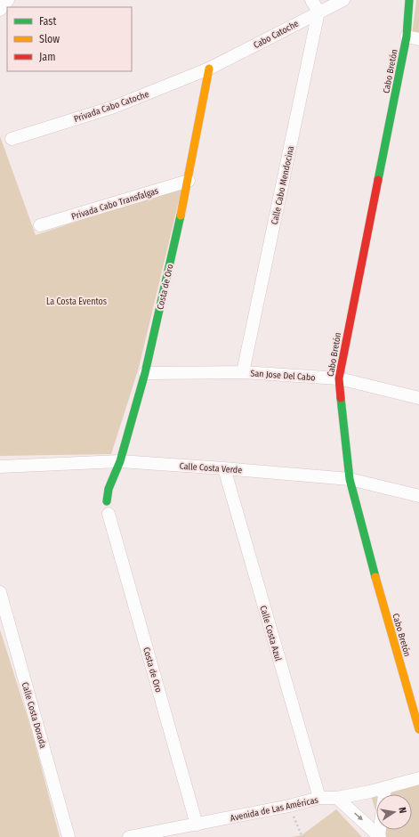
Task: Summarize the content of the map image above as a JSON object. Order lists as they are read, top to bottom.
{
  "streets": {
    "street": [
      "Cabo Catoche",
      "Cabo Bretón",
      "Privada Cabo Catoche",
      "Calle Cabo Mendocina",
      "Privada Cabo Transfalgas",
      "Costa de Oro",
      "San Jose Del Cabo",
      "Calle Costa Verde",
      "Calle Costa Azul",
      "Calle Costa Dorada",
      "Avenida de Las Américas"
    ]
  },
  "crossings": [
    ["Cabo Catoche", "Privada Cabo Catoche"],
    ["Cabo Catoche", "Calle Cabo Mendocina"],
    ["Cabo Catoche", "Costa de Oro"],
    ["Cabo Bretón", "San Jose Del Cabo"],
    ["Cabo Bretón", "Calle Costa Verde"],
    ["Privada Cabo Catoche", "Costa de Oro"],
    ["Calle Cabo Mendocina", "San Jose Del Cabo"],
    ["Privada Cabo Transfalgas", "Costa de Oro"],
    ["Costa de Oro", "San Jose Del Cabo"],
    ["Costa de Oro", "Calle Costa Verde"],
    ["Costa de Oro", "Avenida de Las Américas"],
    ["Calle Costa Verde", "Calle Costa Azul"],
    ["Calle Costa Azul", "Avenida de Las Américas"]
  ],
  "parks": ["La Costa Eventos"],
  "legend": ["Fast", "Slow", "Jam"],
  "north": "right"
}
